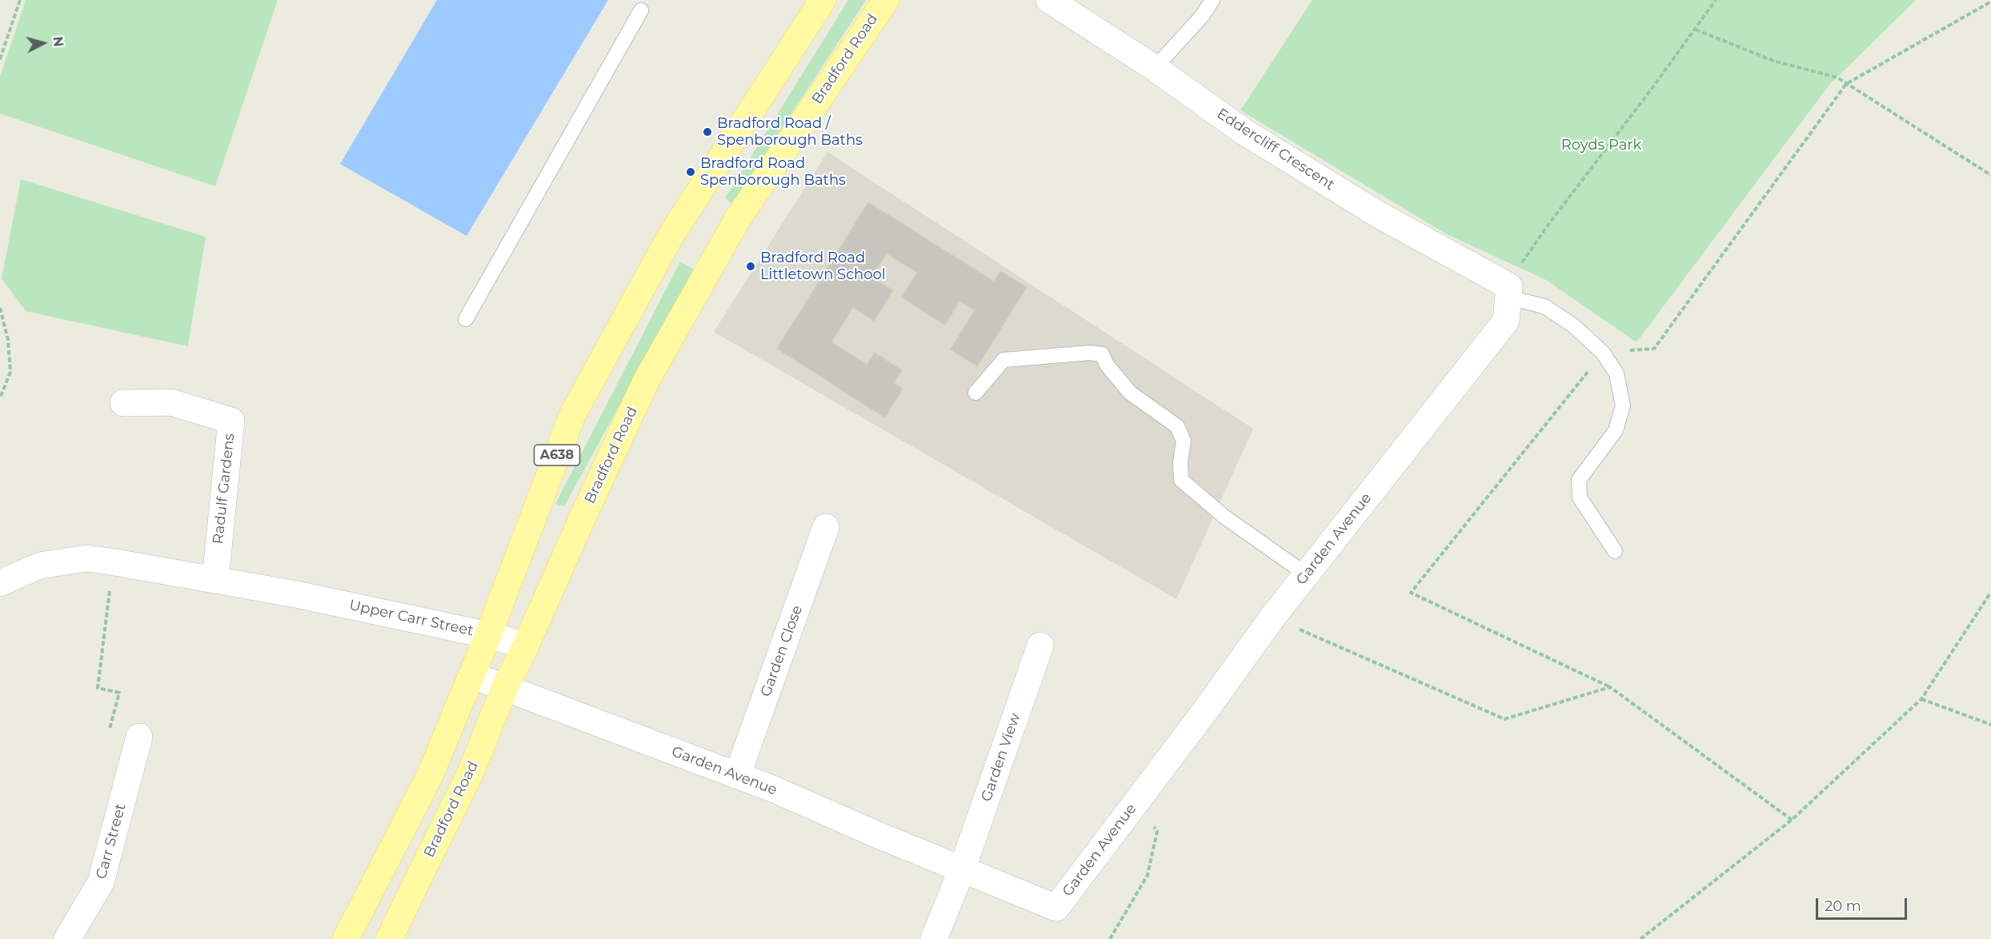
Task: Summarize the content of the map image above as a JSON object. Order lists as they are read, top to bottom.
{
  "streets": {
    "main road": ["Bradford Road", "A638"],
    "street": [
      "Eddercliff Crescent",
      "Radulf Gardens",
      "Garden Avenue",
      "Upper Carr Street",
      "Garden Close",
      "Garden View",
      "Carr Street"
    ]
  },
  "crossings": [
    ["Bradford Road", "Garden Avenue"],
    ["Bradford Road", "Upper Carr Street"],
    ["Eddercliff Crescent", "Garden Avenue"],
    ["A638", "Garden Avenue"],
    ["A638", "Upper Carr Street"],
    ["Radulf Gardens", "Upper Carr Street"],
    ["Garden Avenue", "Garden Close"],
    ["Garden Avenue", "Garden View"]
  ],
  "parks": ["Royds Park"],
  "places": ["Bradford Road / Spenborough Baths", "Bradford Road Spenborough Baths", "Bradford Road Littletown School"],
  "scale_bar": "20 m",
  "north": "right"
}
